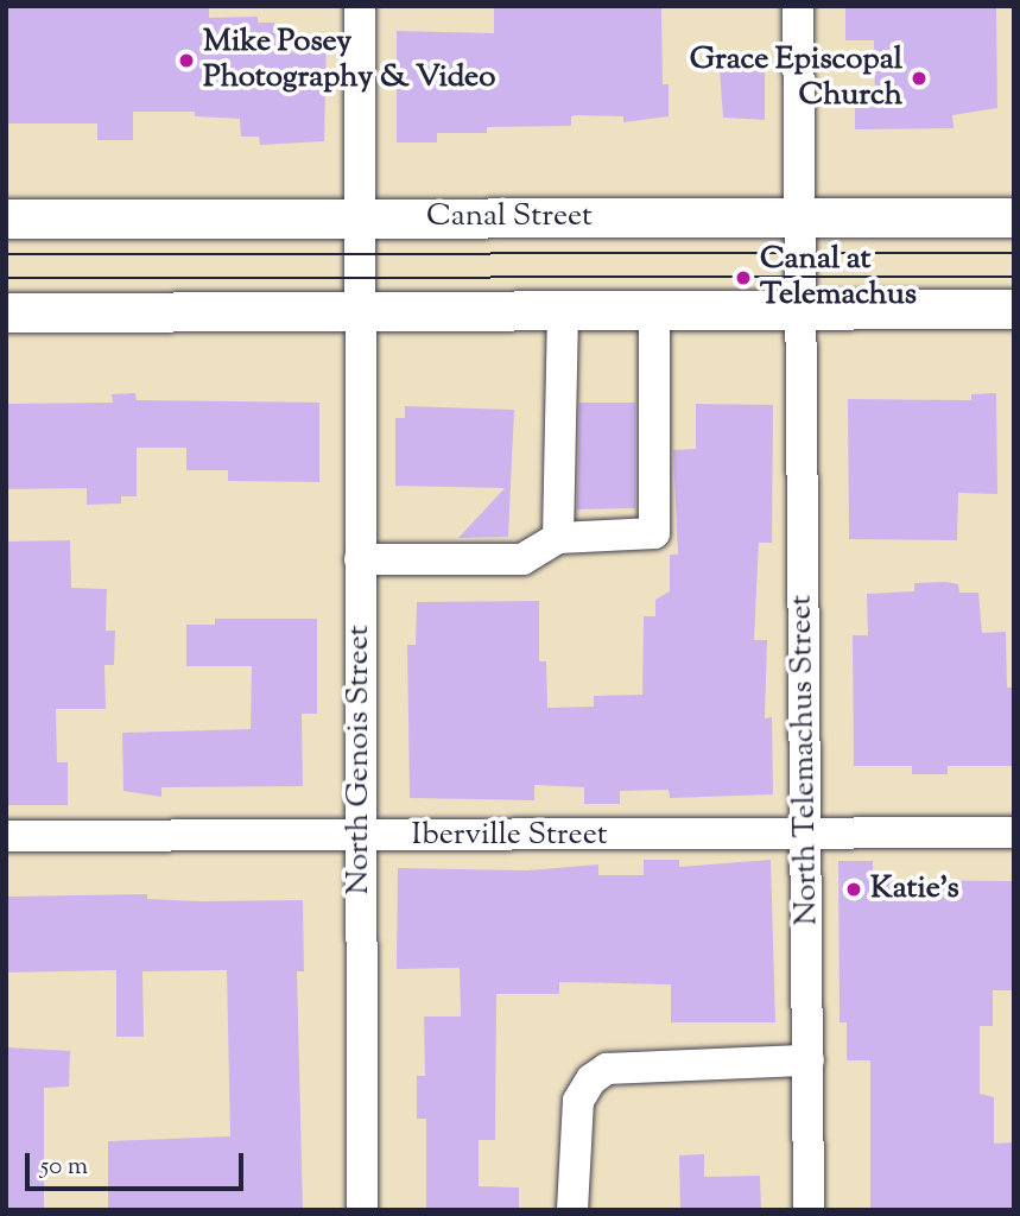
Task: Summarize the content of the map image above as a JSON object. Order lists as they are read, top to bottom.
{
  "streets": {
    "main road": ["Canal Street"],
    "street": ["North Genois Street", "North Telemachus Street", "Iberville Street"]
  },
  "crossings": [
    ["Canal Street", "North Genois Street"],
    ["Canal Street", "North Telemachus Street"],
    ["North Genois Street", "Iberville Street"],
    ["North Telemachus Street", "Iberville Street"]
  ],
  "places": [
    "Mike Posey Photography & Video",
    "Grace Episcopal Church",
    "Canal at Telemachus",
    "Katie's"
  ],
  "scale_bar": "50 m"
}
